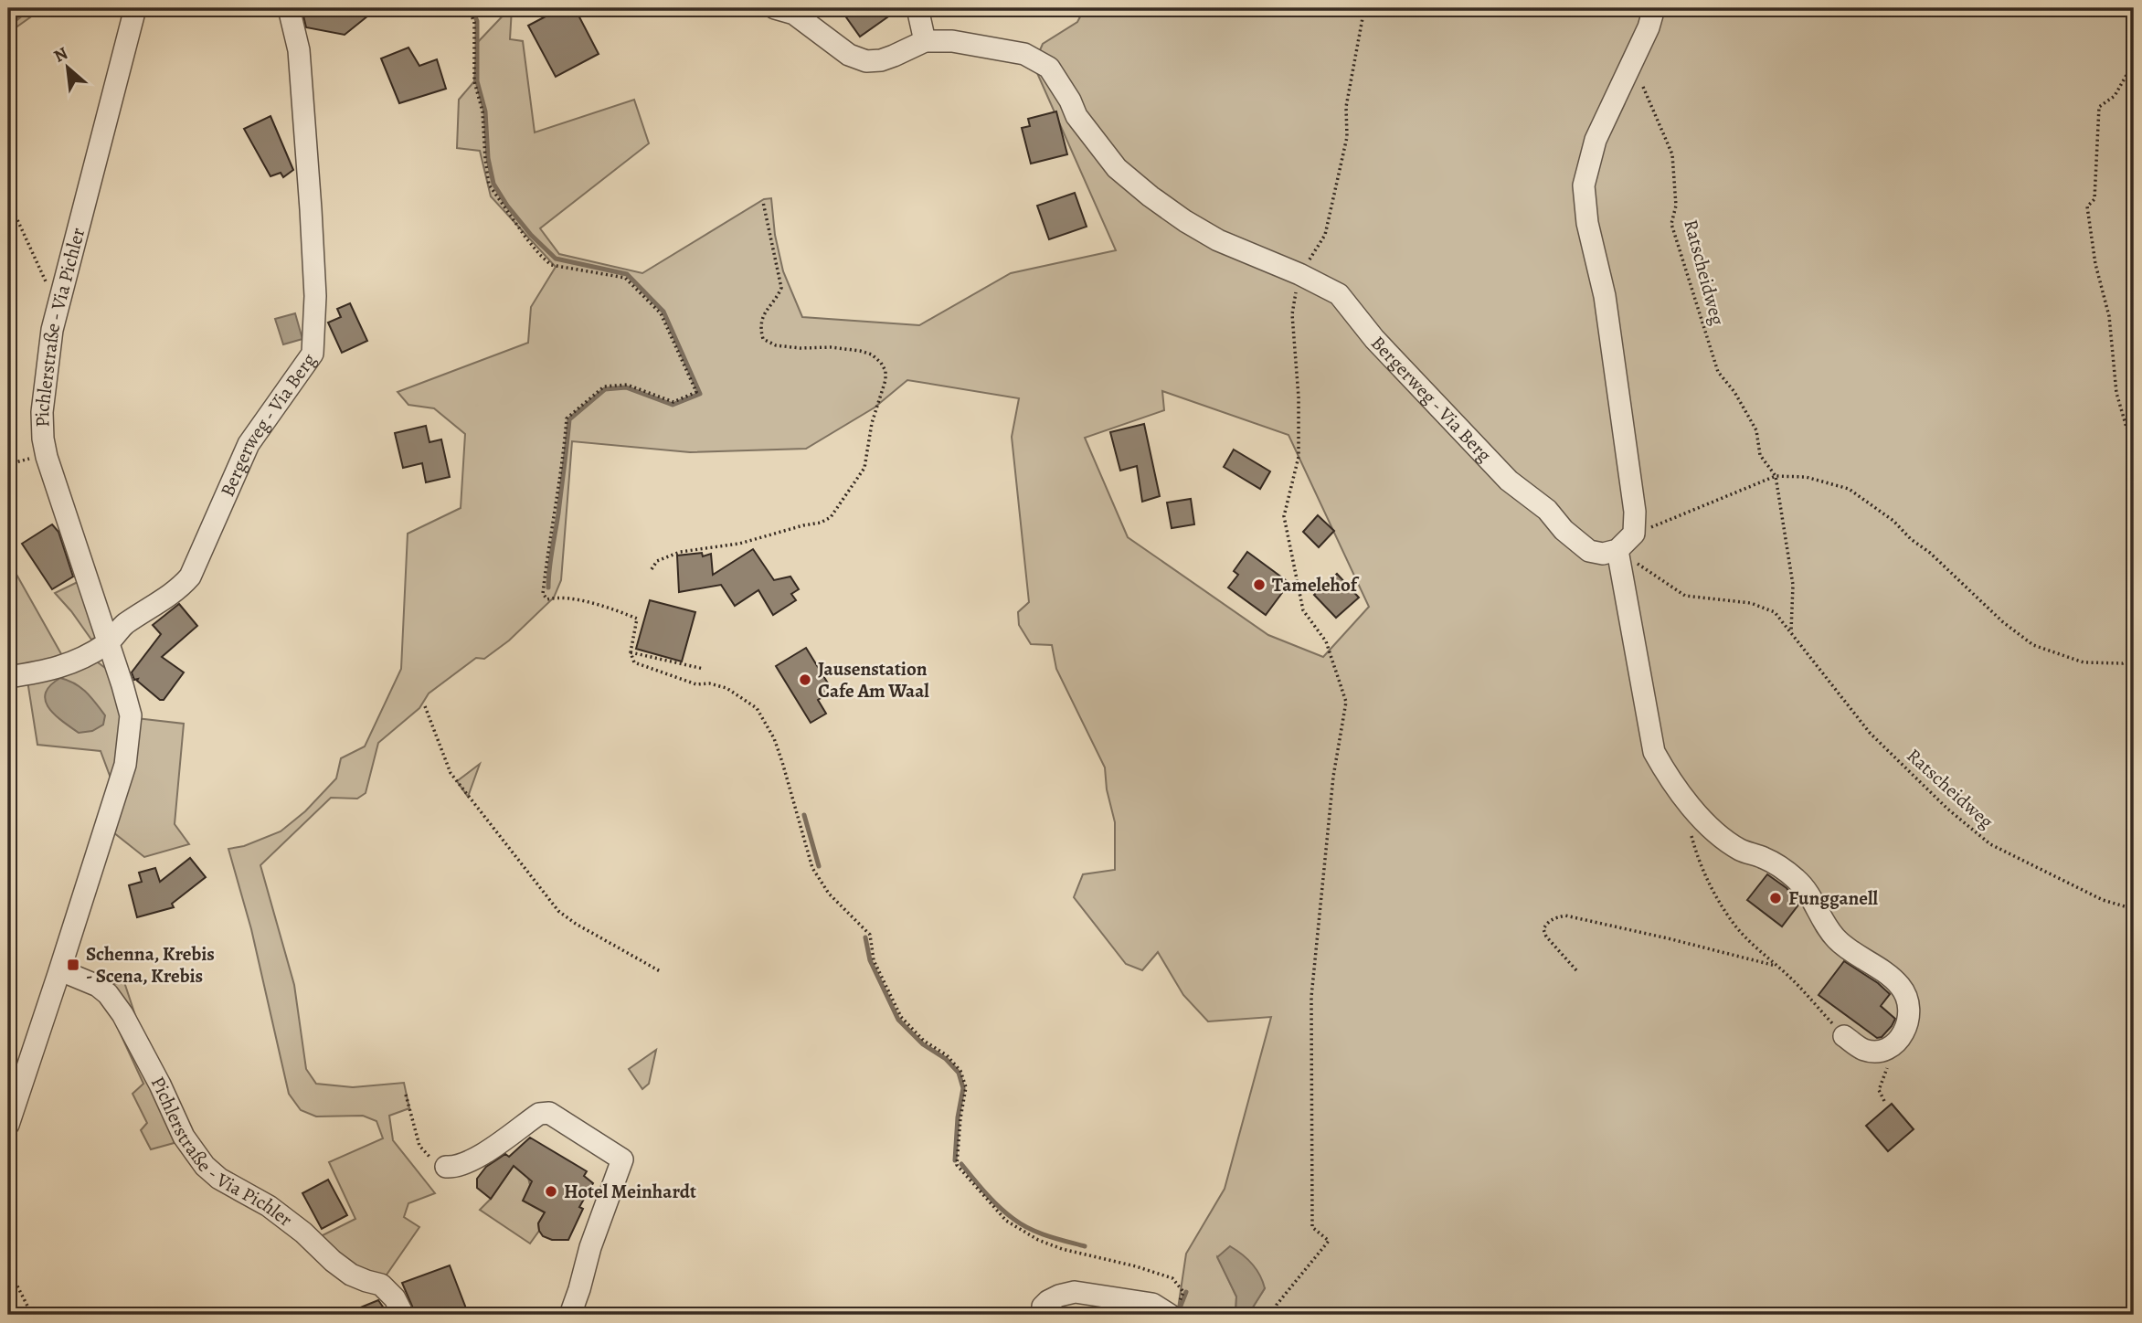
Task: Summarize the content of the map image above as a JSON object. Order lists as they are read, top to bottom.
{
  "streets": {
    "street": ["Pichlerstraße - Via Pichler", "Bergerweg - Via Berg"],
    "path": ["Ratscheidweg"]
  },
  "crossings": [
    ["Ratscheidweg", "Bergerweg - Via Berg"],
    ["Pichlerstraße - Via Pichler", "Bergerweg - Via Berg"]
  ],
  "places": {
    "other": [
      "Tamelehof",
      "Jausenstation Cafe Am Waal",
      "Fungganell",
      "Hotel Meinhardt"
    ],
    "transit": ["Schenna, Krebis - Scena, Krebis"]
  },
  "north": "top left"
}
